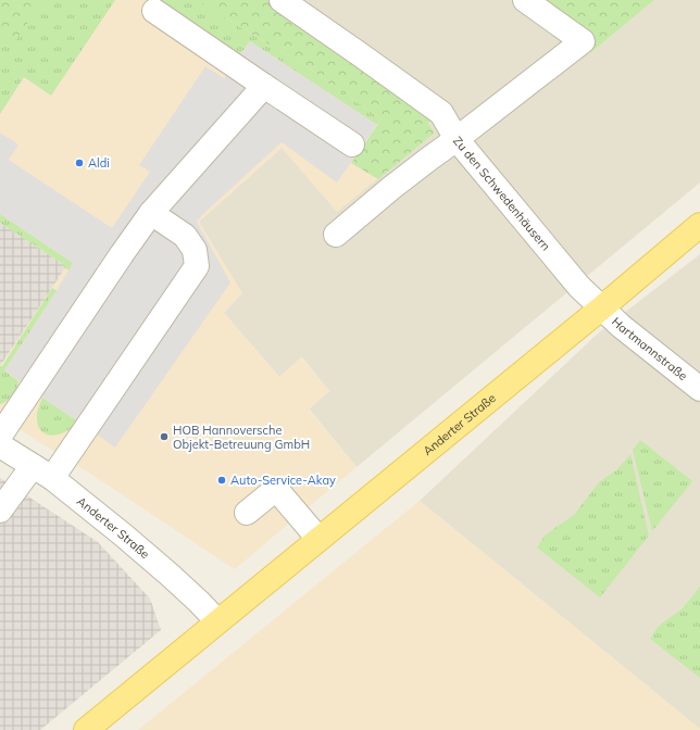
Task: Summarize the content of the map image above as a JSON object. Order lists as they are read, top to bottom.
{
  "streets": {
    "main road": ["Anderter Straße"],
    "street": ["Zu den Schwedenhäusern", "Hartmannstraße"]
  },
  "crossings": [
    ["Zu den Schwedenhäusern", "Hartmannstraße"],
    ["Zu den Schwedenhäusern", "Anderter Straße"],
    ["Hartmannstraße", "Anderter Straße"]
  ],
  "places": ["Aldi", "HOB Hannoversche Objekt-Betreuung GmbH", "Auto-Service-Akay"]
}
